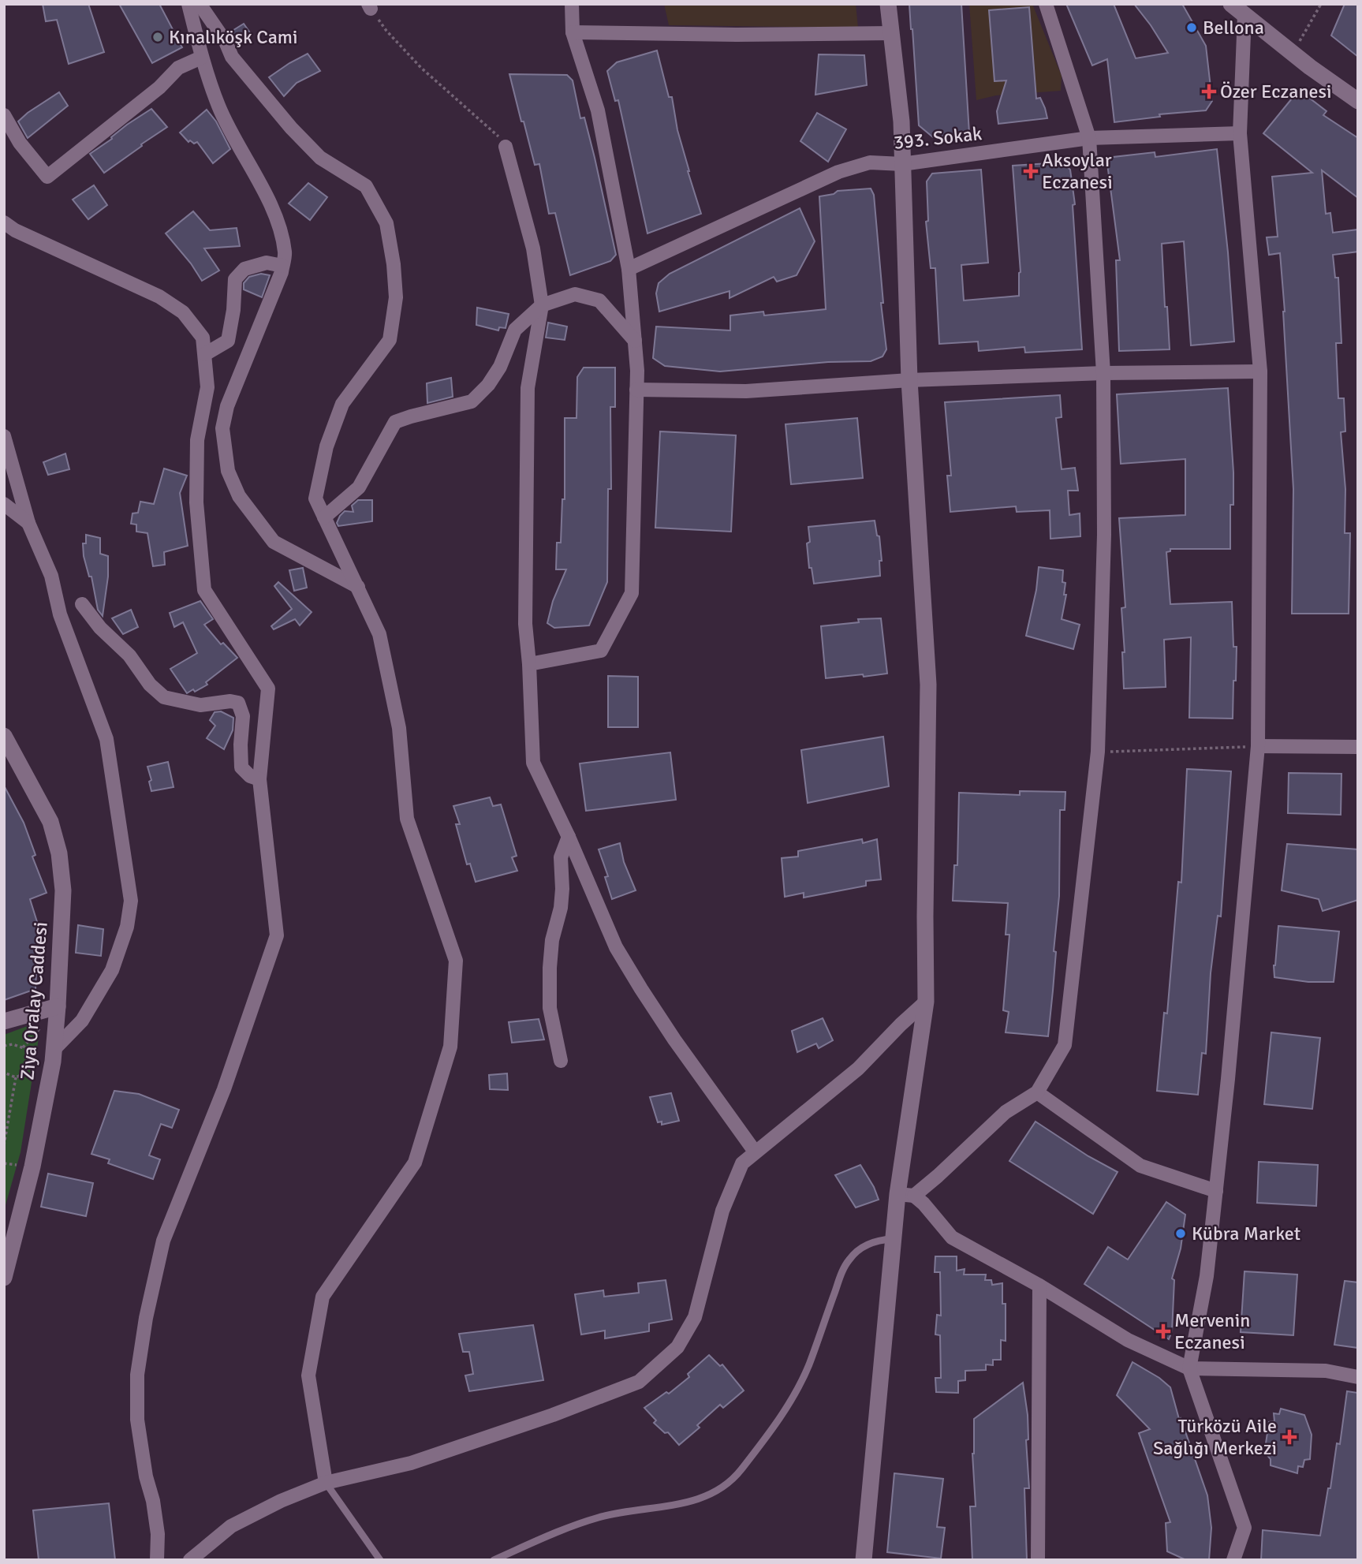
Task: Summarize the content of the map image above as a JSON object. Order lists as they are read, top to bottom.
{
  "streets": {
    "street": ["393. Sokak", "Ziya Oralay Caddesi"]
  },
  "places": {
    "other": ["Bellona", "Kınalıköşk Cami", "Kübra Market"],
    "health": [
      "Özer Eczanesi",
      "Aksoylar Eczanesi",
      "Mervenin Eczanesi",
      "Türközü Aile Sağlığı Merkezi"
    ]
  }
}
